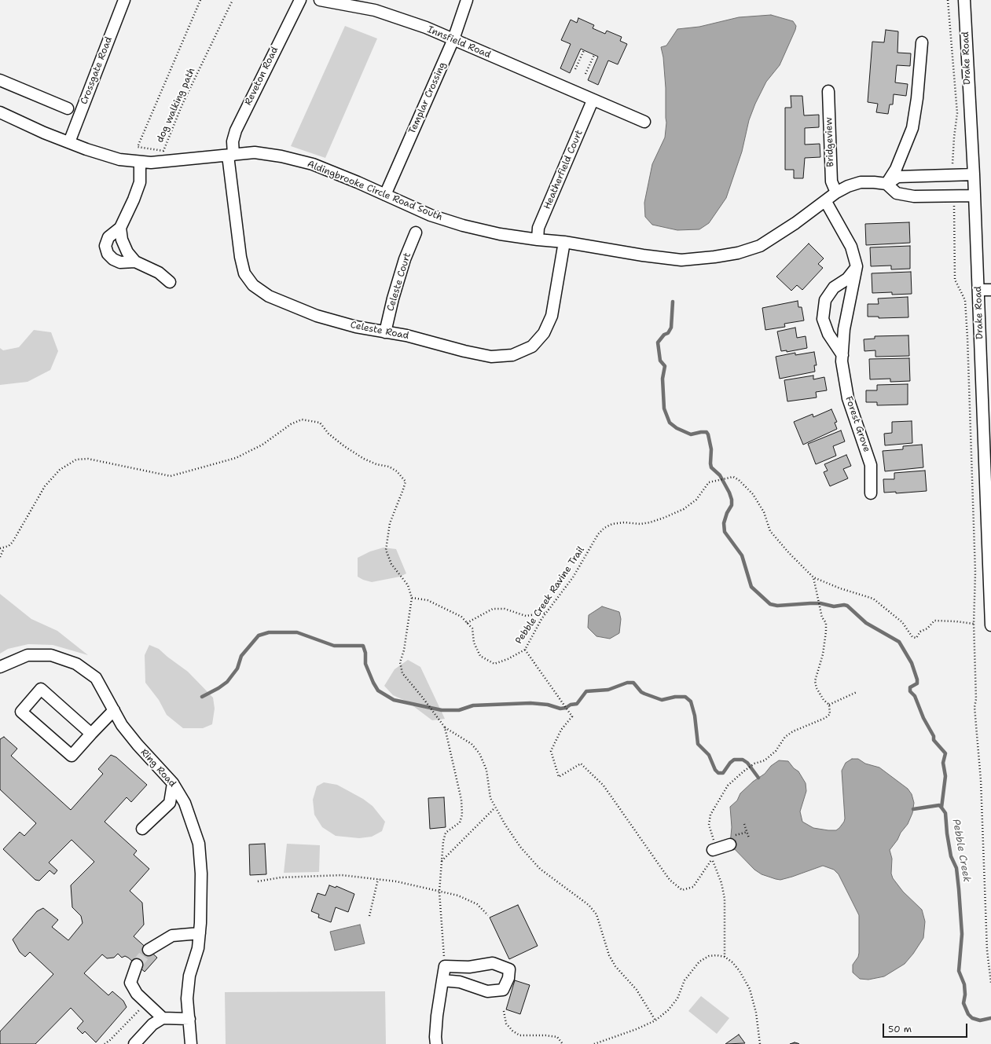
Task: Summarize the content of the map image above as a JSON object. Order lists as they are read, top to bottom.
{
  "streets": {
    "street": [
      "Innsfield Road",
      "Drake Road",
      "Crossgate Road",
      "Reveton Road",
      "Templar Crossing",
      "Bridgeview",
      "Heatherfield Court",
      "Aldingbrooke Circle Road South",
      "Celeste Court",
      "Celeste Road",
      "Forest Grove",
      "Ring Road"
    ],
    "path": ["dog walking path", "Pebble Creek Ravine Trail"]
  },
  "crossings": [
    ["Innsfield Road", "Templar Crossing"],
    ["Innsfield Road", "Heatherfield Court"],
    ["Crossgate Road", "Aldingbrooke Circle Road South"],
    ["Reveton Road", "Aldingbrooke Circle Road South"],
    ["Reveton Road", "Celeste Road"],
    ["Templar Crossing", "Aldingbrooke Circle Road South"],
    ["Bridgeview", "Aldingbrooke Circle Road South"],
    ["Heatherfield Court", "Aldingbrooke Circle Road South"],
    ["Aldingbrooke Circle Road South", "Celeste Road"],
    ["Aldingbrooke Circle Road South", "Forest Grove"],
    ["Celeste Court", "Celeste Road"]
  ],
  "water": ["Pebble Creek"],
  "scale_bar": "50 m"
}
